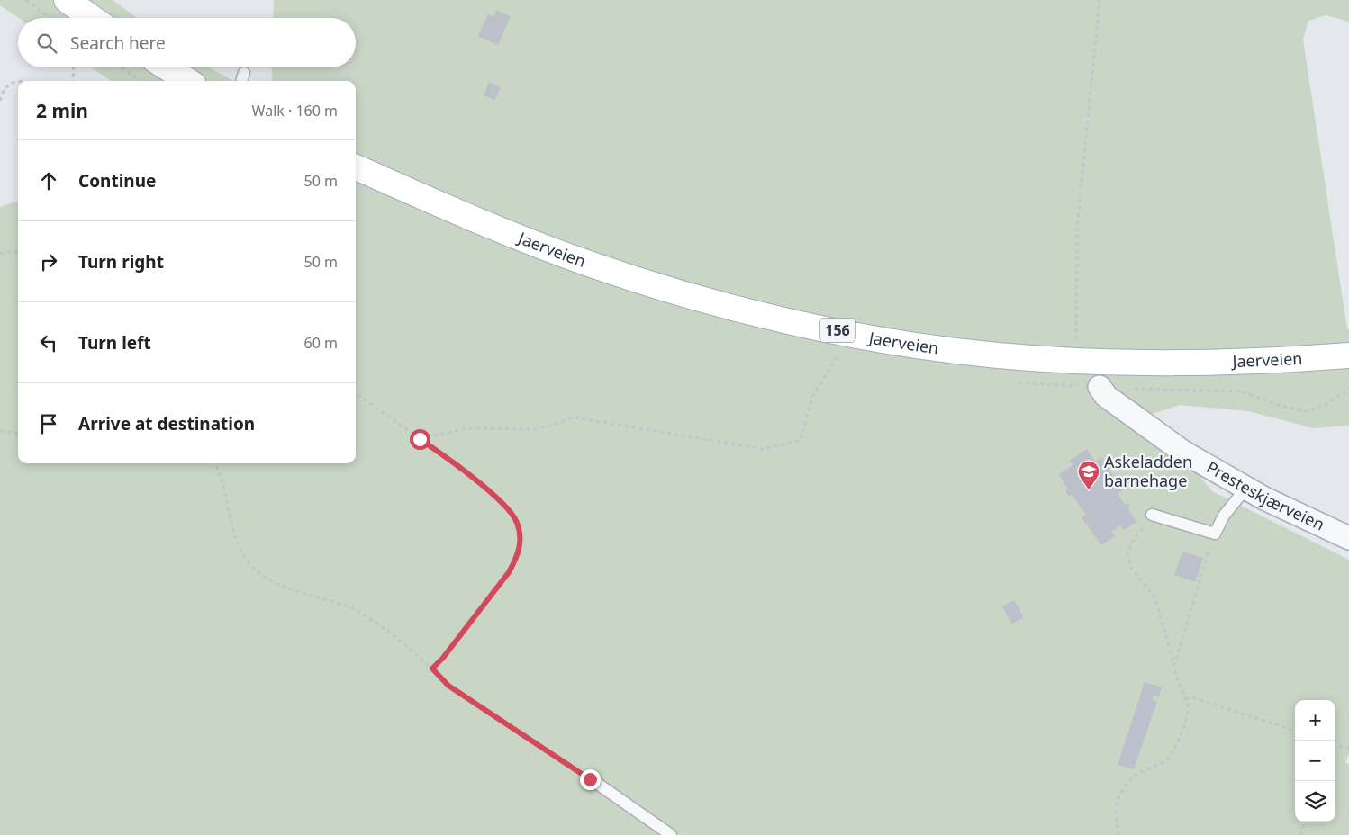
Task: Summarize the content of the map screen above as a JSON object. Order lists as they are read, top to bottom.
{
  "streets": {
    "main road": ["Jaerveien", "156"],
    "street": ["Presteskjærveien"]
  },
  "places": {
    "school or university": ["Askeladden barnehage"]
  },
  "page": {
    "search": "Search here",
    "heading": ["2 min", "Walk · 160 m"],
    "list": [
      ["Continue", "50 m"],
      ["Turn right", "50 m"],
      ["Turn left", "60 m"],
      "Arrive at destination"
    ],
    "map_buttons": ["+", "−"]
  }
}
